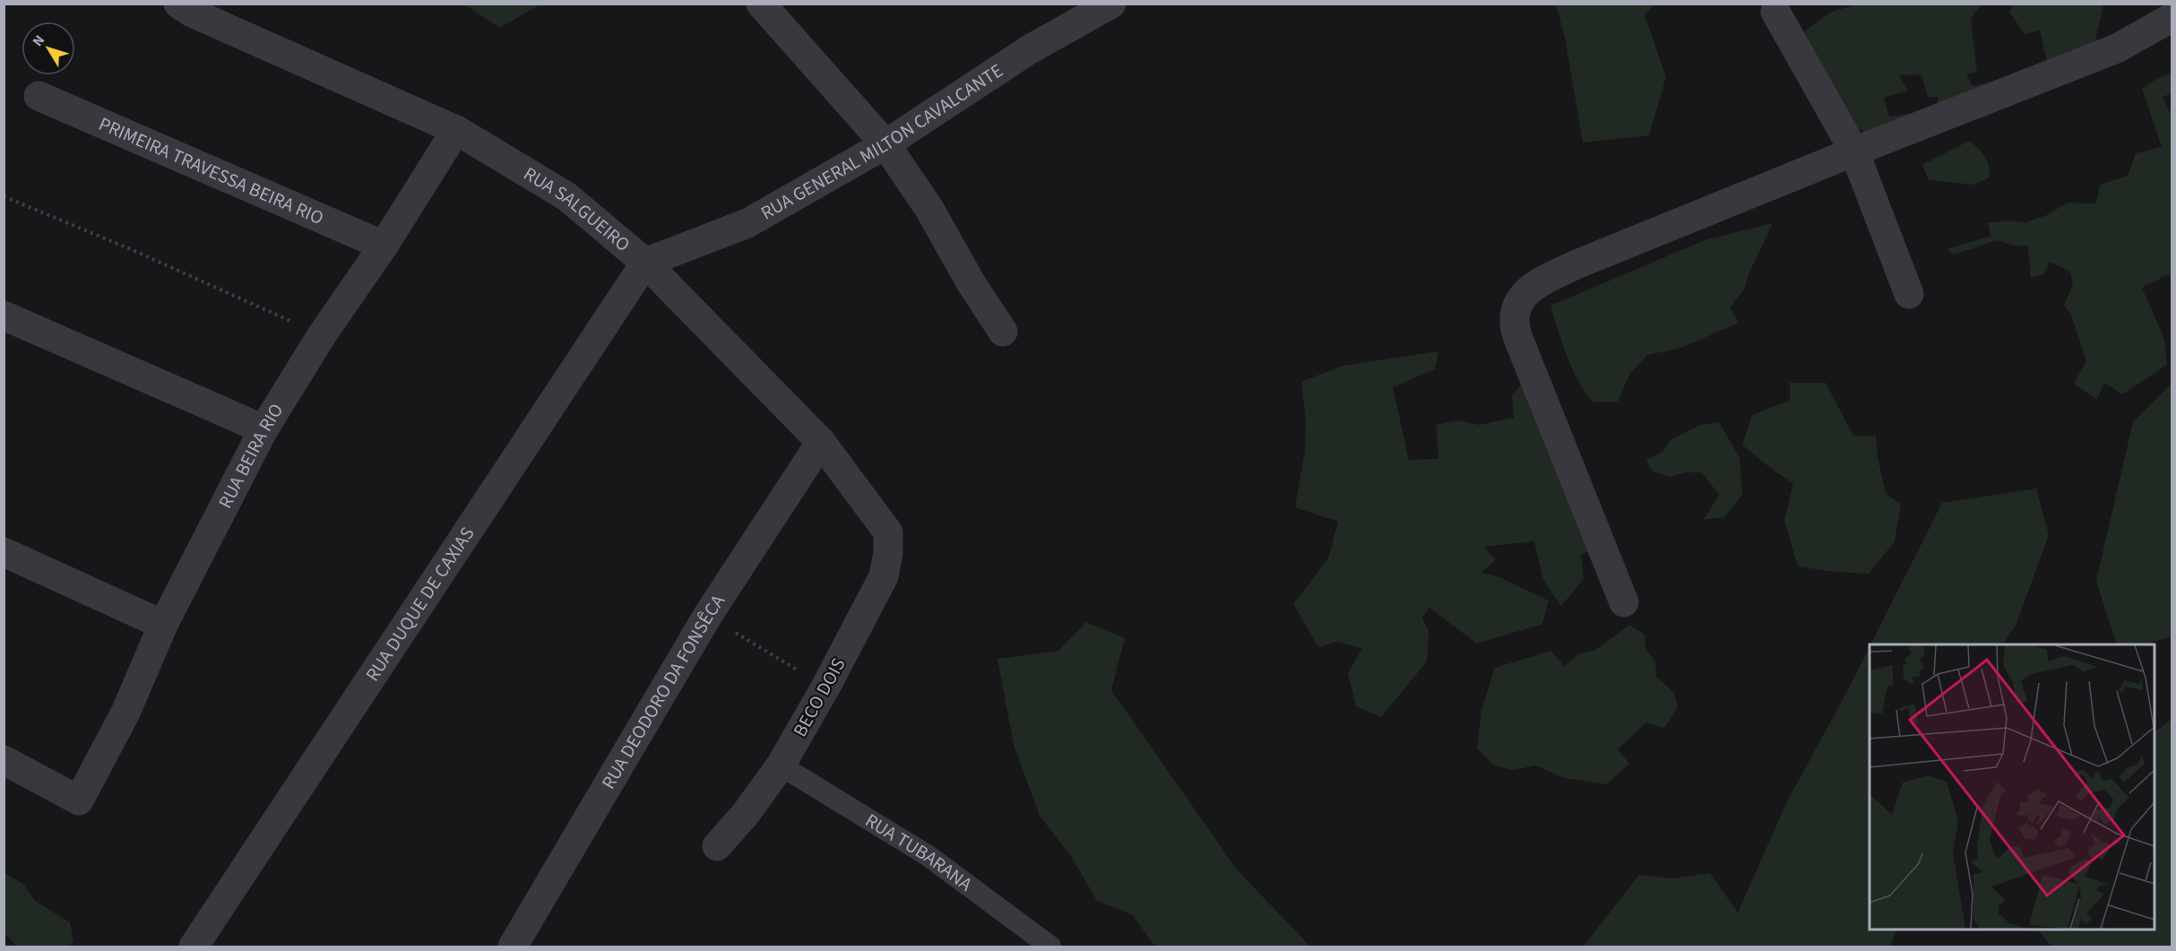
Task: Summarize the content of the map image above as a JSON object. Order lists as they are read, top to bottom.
{
  "streets": {
    "street": [
      "RUA GENERAL MILTON CAVALCANTE",
      "PRIMEIRA TRAVESSA BEIRA RIO",
      "RUA SALGUEIRO",
      "RUA BEIRA RIO",
      "RUA DUQUE DE CAXIAS",
      "RUA DEODORO DA FONSÊCA",
      "BECO DOIS"
    ],
    "lane": ["RUA TUBARANA"]
  },
  "crossings": [
    ["RUA GENERAL MILTON CAVALCANTE", "RUA SALGUEIRO"],
    ["RUA GENERAL MILTON CAVALCANTE", "RUA DUQUE DE CAXIAS"],
    ["PRIMEIRA TRAVESSA BEIRA RIO", "RUA BEIRA RIO"],
    ["RUA SALGUEIRO", "RUA BEIRA RIO"],
    ["RUA SALGUEIRO", "RUA DUQUE DE CAXIAS"],
    ["RUA SALGUEIRO", "RUA DEODORO DA FONSÊCA"],
    ["RUA SALGUEIRO", "BECO DOIS"],
    ["BECO DOIS", "RUA TUBARANA"]
  ],
  "north": "top left"
}
